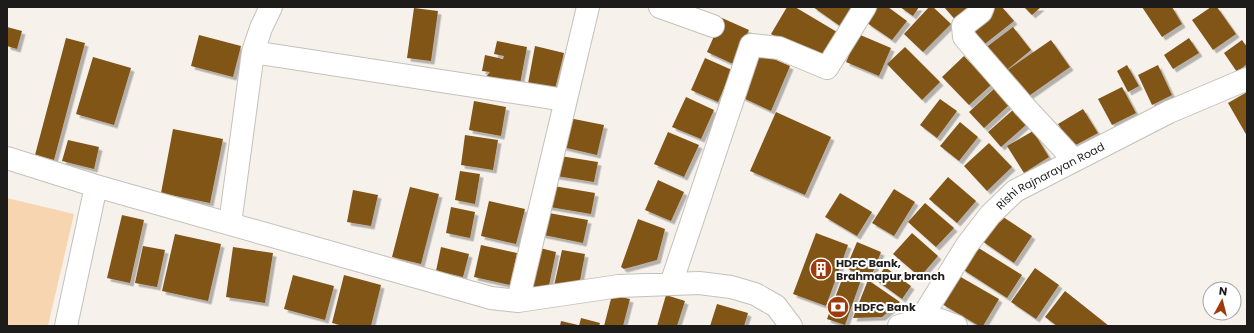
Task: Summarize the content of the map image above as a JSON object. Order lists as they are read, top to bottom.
{
  "streets": {
    "street": ["Rishi Rajnarayan Road"]
  },
  "places": {
    "building": ["HDFC Bank, Brahmapur branch"],
    "bank": ["HDFC Bank"]
  },
  "north": "top"
}
